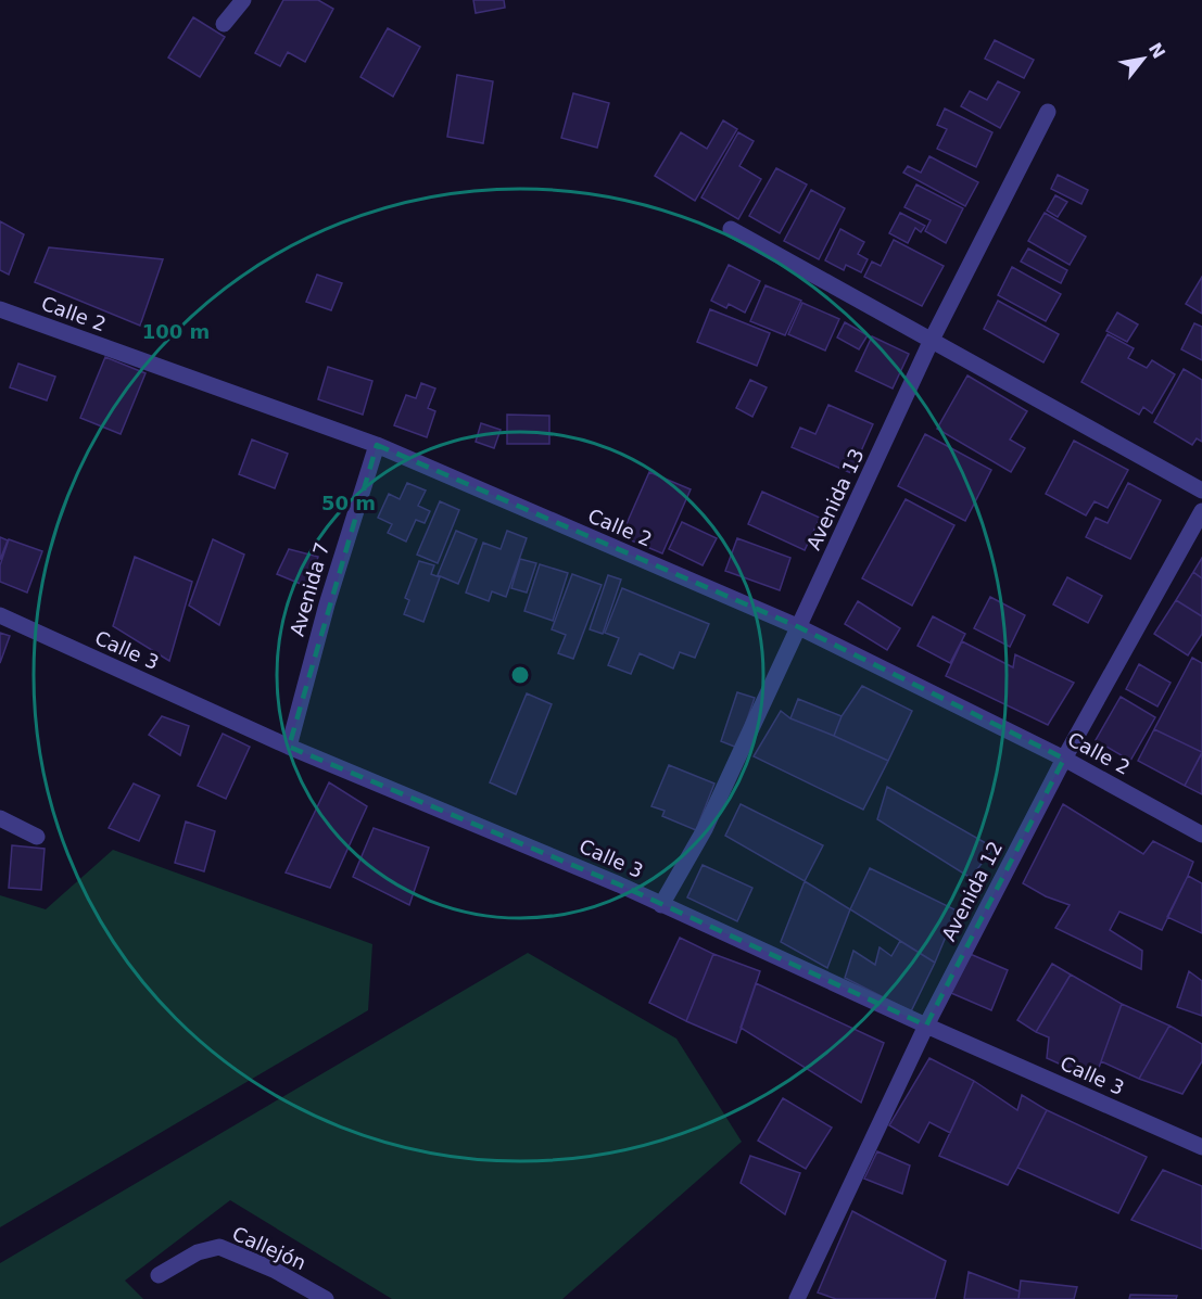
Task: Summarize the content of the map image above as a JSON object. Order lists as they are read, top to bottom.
{
  "streets": {
    "street": [
      "Calle 2",
      "Avenida 13",
      "Avenida 7",
      "Calle 3",
      "Avenida 12",
      "Callejón"
    ]
  },
  "crossings": [
    ["Calle 2", "Avenida 13"],
    ["Calle 2", "Avenida 7"],
    ["Calle 2", "Avenida 12"],
    ["Avenida 13", "Calle 3"],
    ["Avenida 7", "Calle 3"],
    ["Calle 3", "Avenida 12"]
  ],
  "north": "top right",
  "rings": ["100 m", "50 m"]
}
